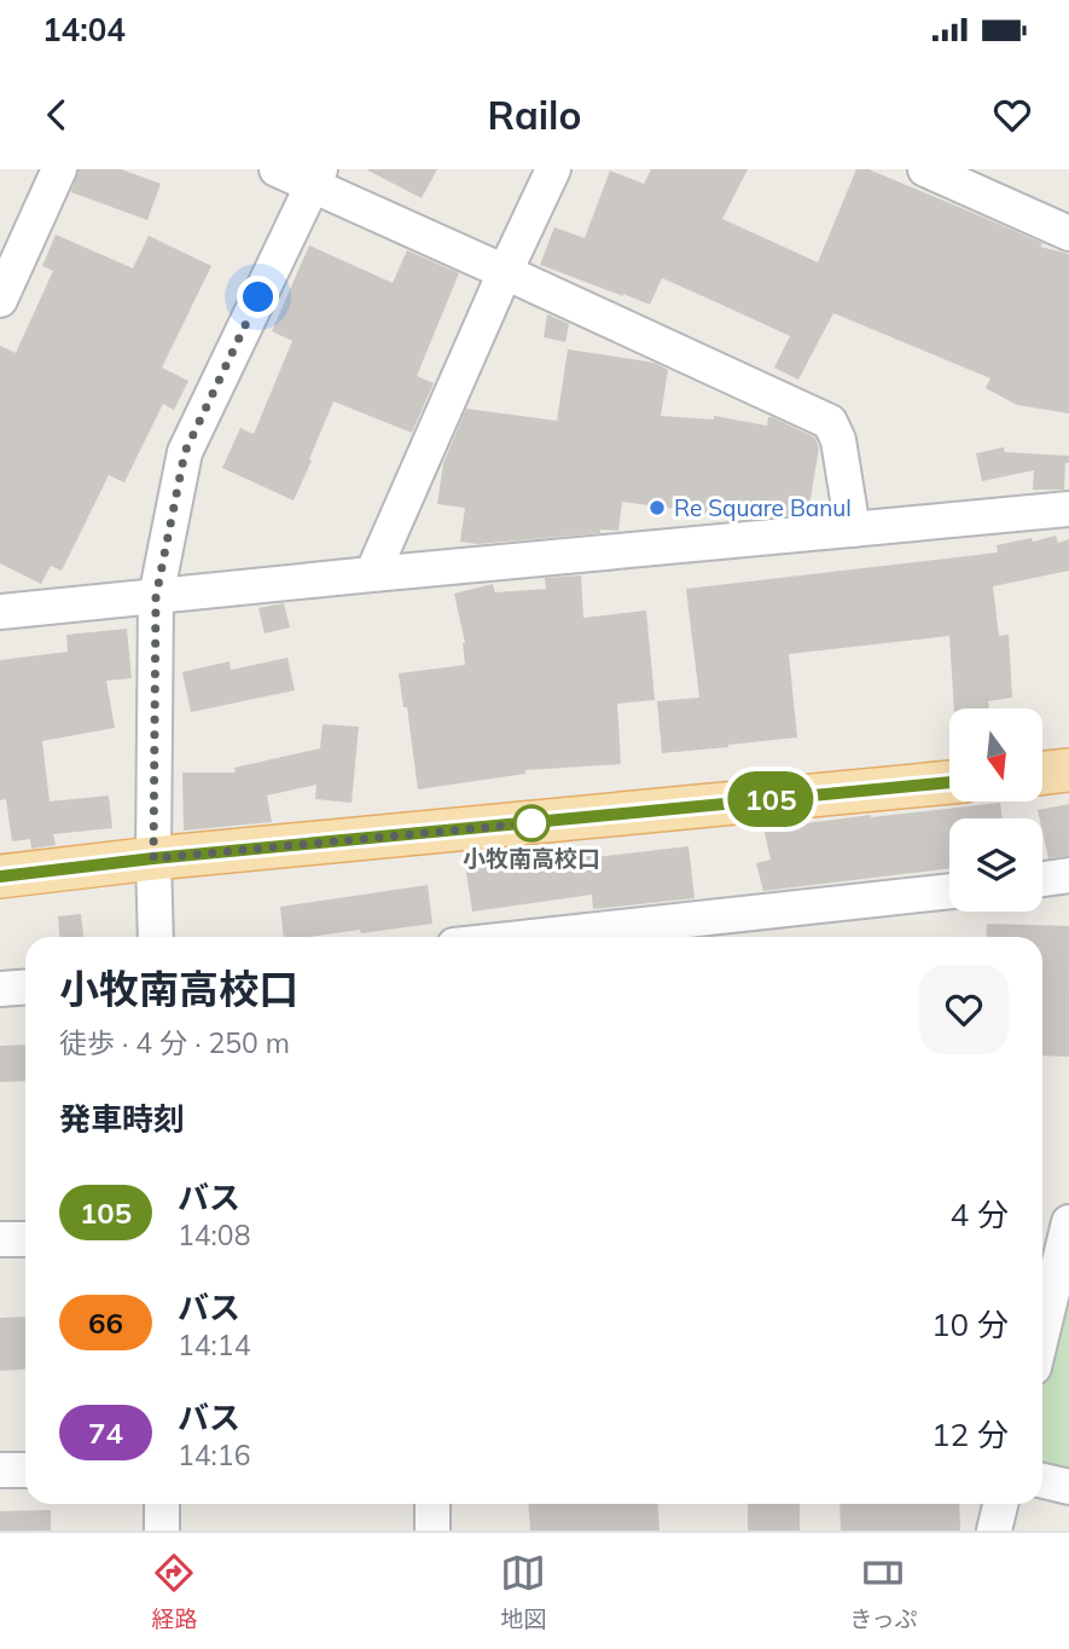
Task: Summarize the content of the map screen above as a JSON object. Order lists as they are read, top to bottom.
{
  "places": ["Re Square Banul", "小牧南高校口"],
  "lines": ["bus line 105"],
  "north": "bottom",
  "page": {
    "status": "14:04",
    "header": "Railo",
    "on_map": "105",
    "heading": [
      ["小牧南高校口", "徒歩 · 4 分 · 250 m"],
      "発車時刻"
    ],
    "list": [
      {
        "mark": "105",
        "name": "バス",
        "note": "14:08",
        "value": "4 分"
      },
      {
        "mark": "66",
        "name": "バス",
        "note": "14:14",
        "value": "10 分"
      },
      {
        "mark": "74",
        "name": "バス",
        "note": "14:16",
        "value": "12 分"
      }
    ],
    "tabs": ["経路", "地図", "きっぷ"]
  }
}
